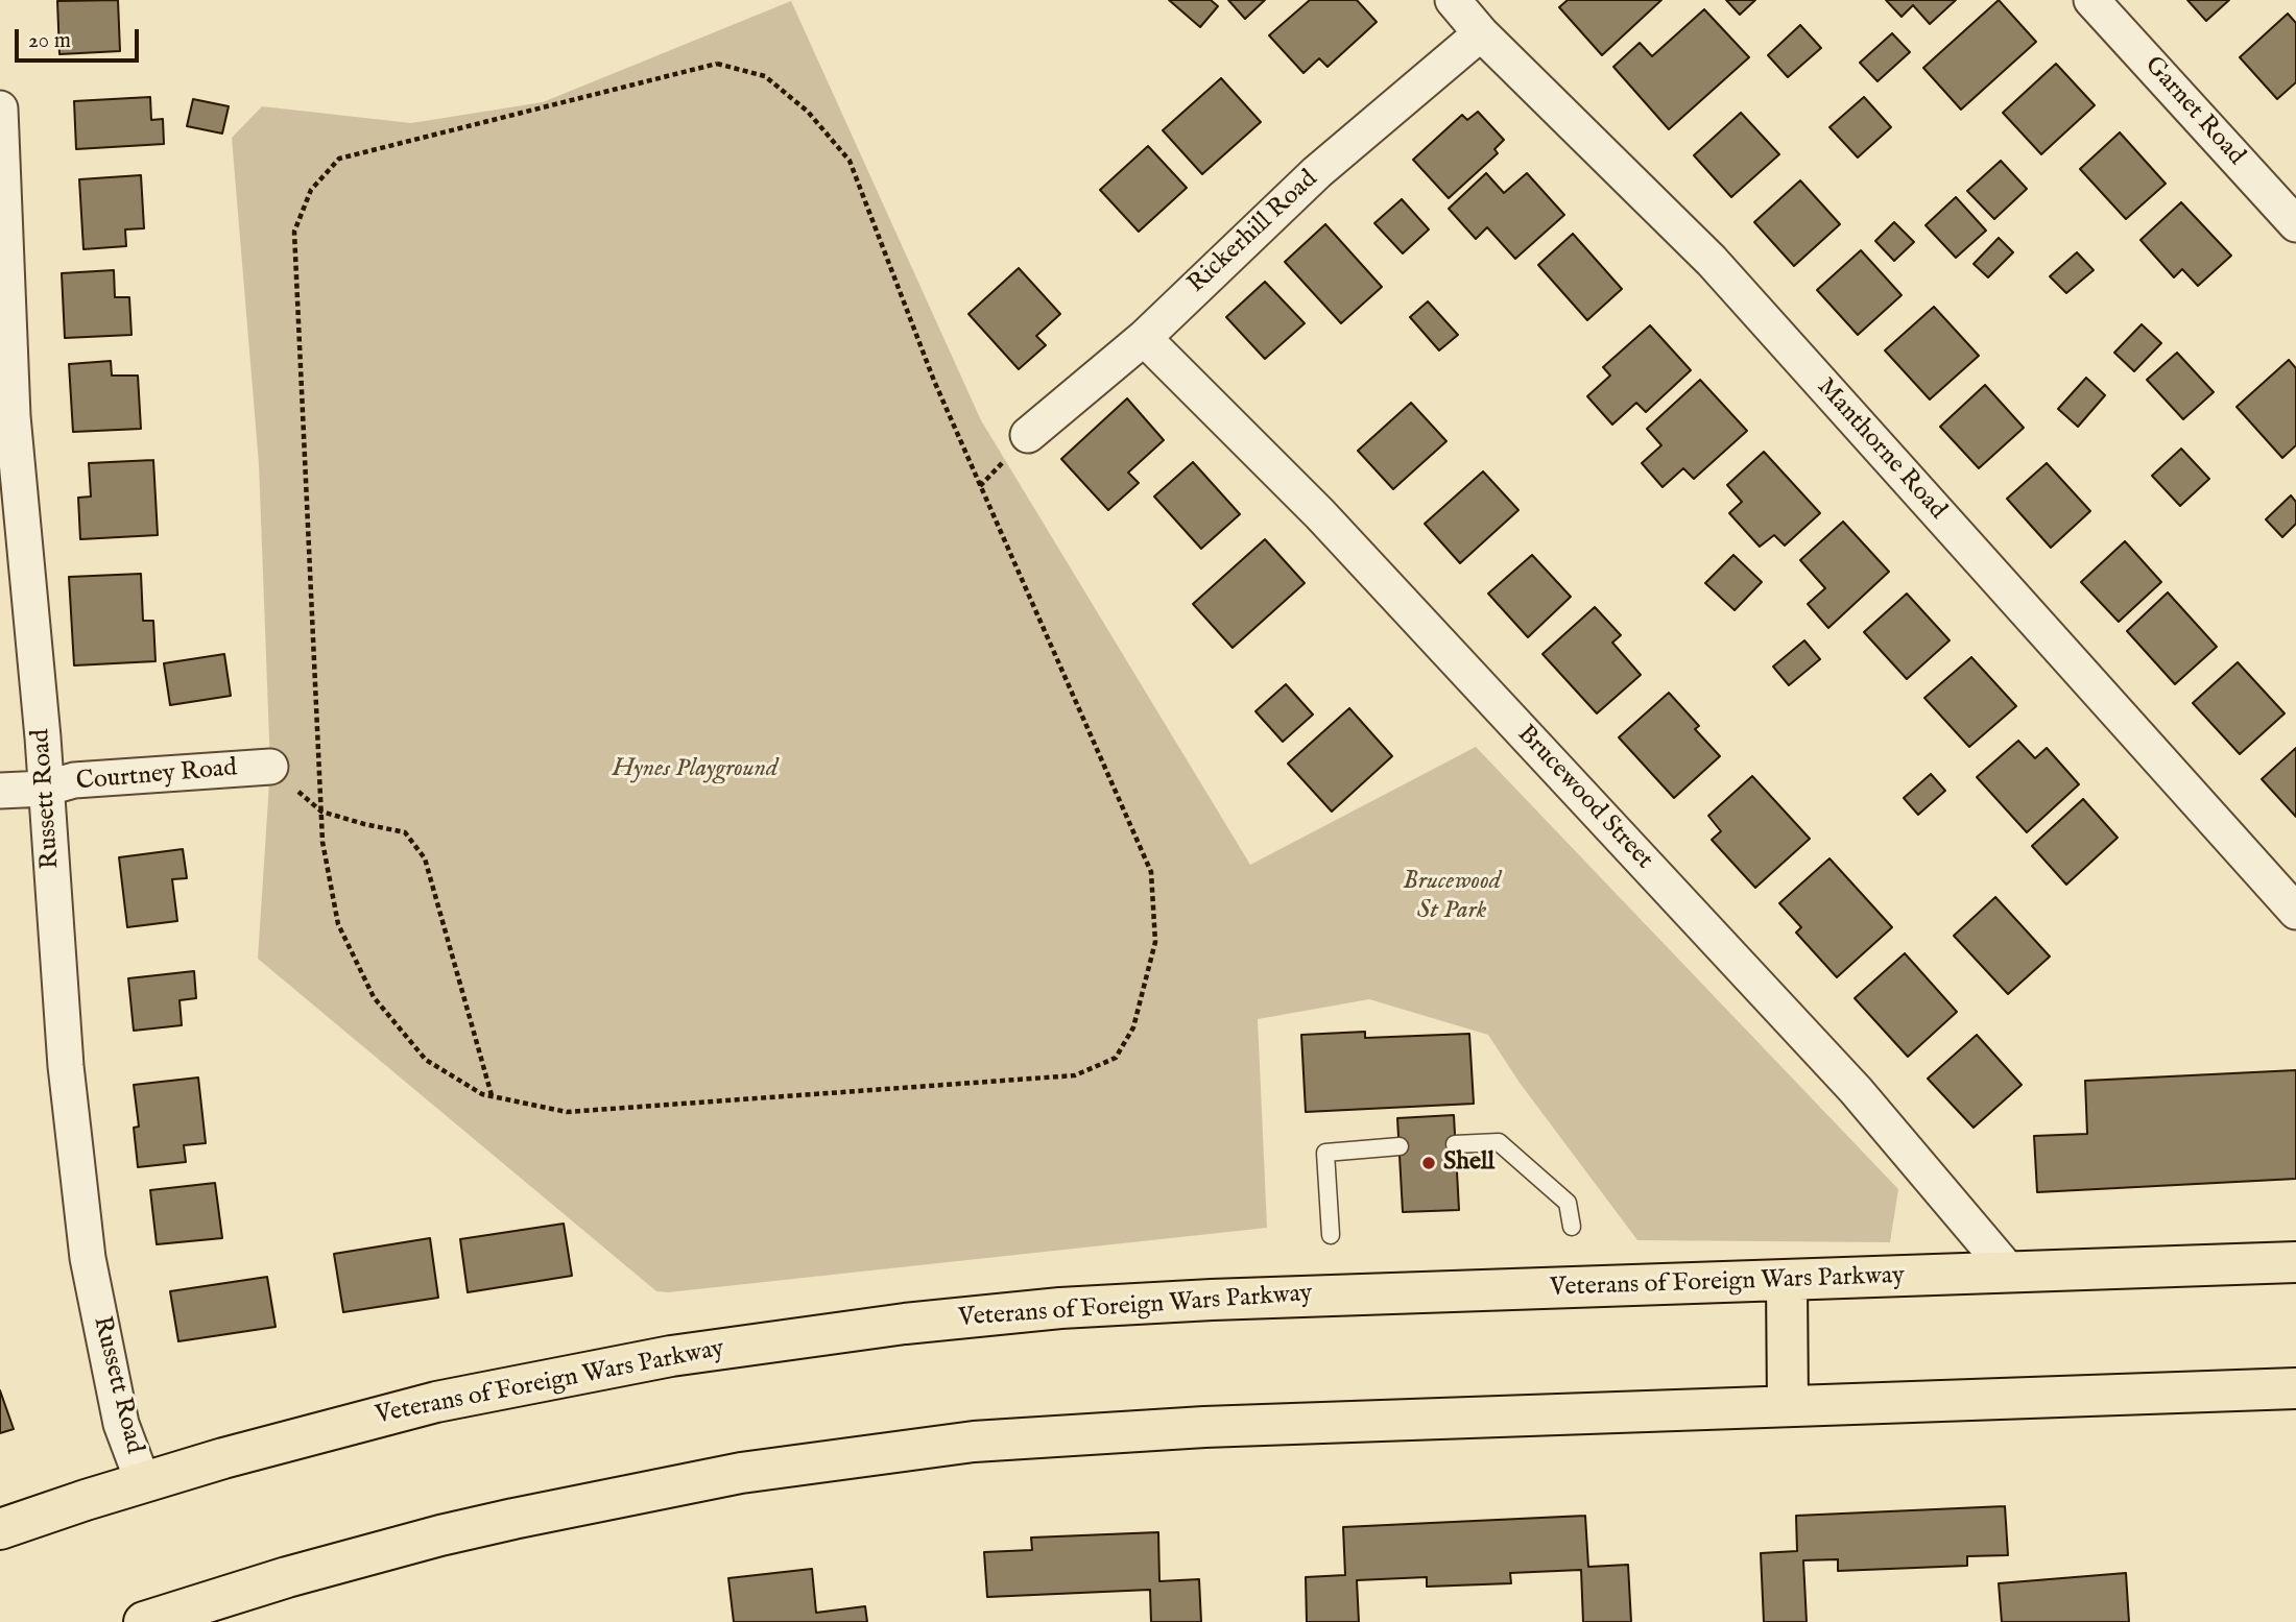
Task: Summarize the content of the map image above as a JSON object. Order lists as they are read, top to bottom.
{
  "streets": {
    "highway": ["Veterans of Foreign Wars Parkway"],
    "street": [
      "Garnet Road",
      "Rickerhill Road",
      "Manthorne Road",
      "Courtney Road",
      "Brucewood Street",
      "Russett Road"
    ]
  },
  "crossings": [
    ["Rickerhill Road", "Manthorne Road"],
    ["Rickerhill Road", "Brucewood Street"],
    ["Courtney Road", "Russett Road"],
    ["Brucewood Street", "Veterans of Foreign Wars Parkway"],
    ["Russett Road", "Veterans of Foreign Wars Parkway"]
  ],
  "parks": ["Hynes Playground", "Brucewood St Park"],
  "places": ["Shell"],
  "scale_bar": "20 m"
}
